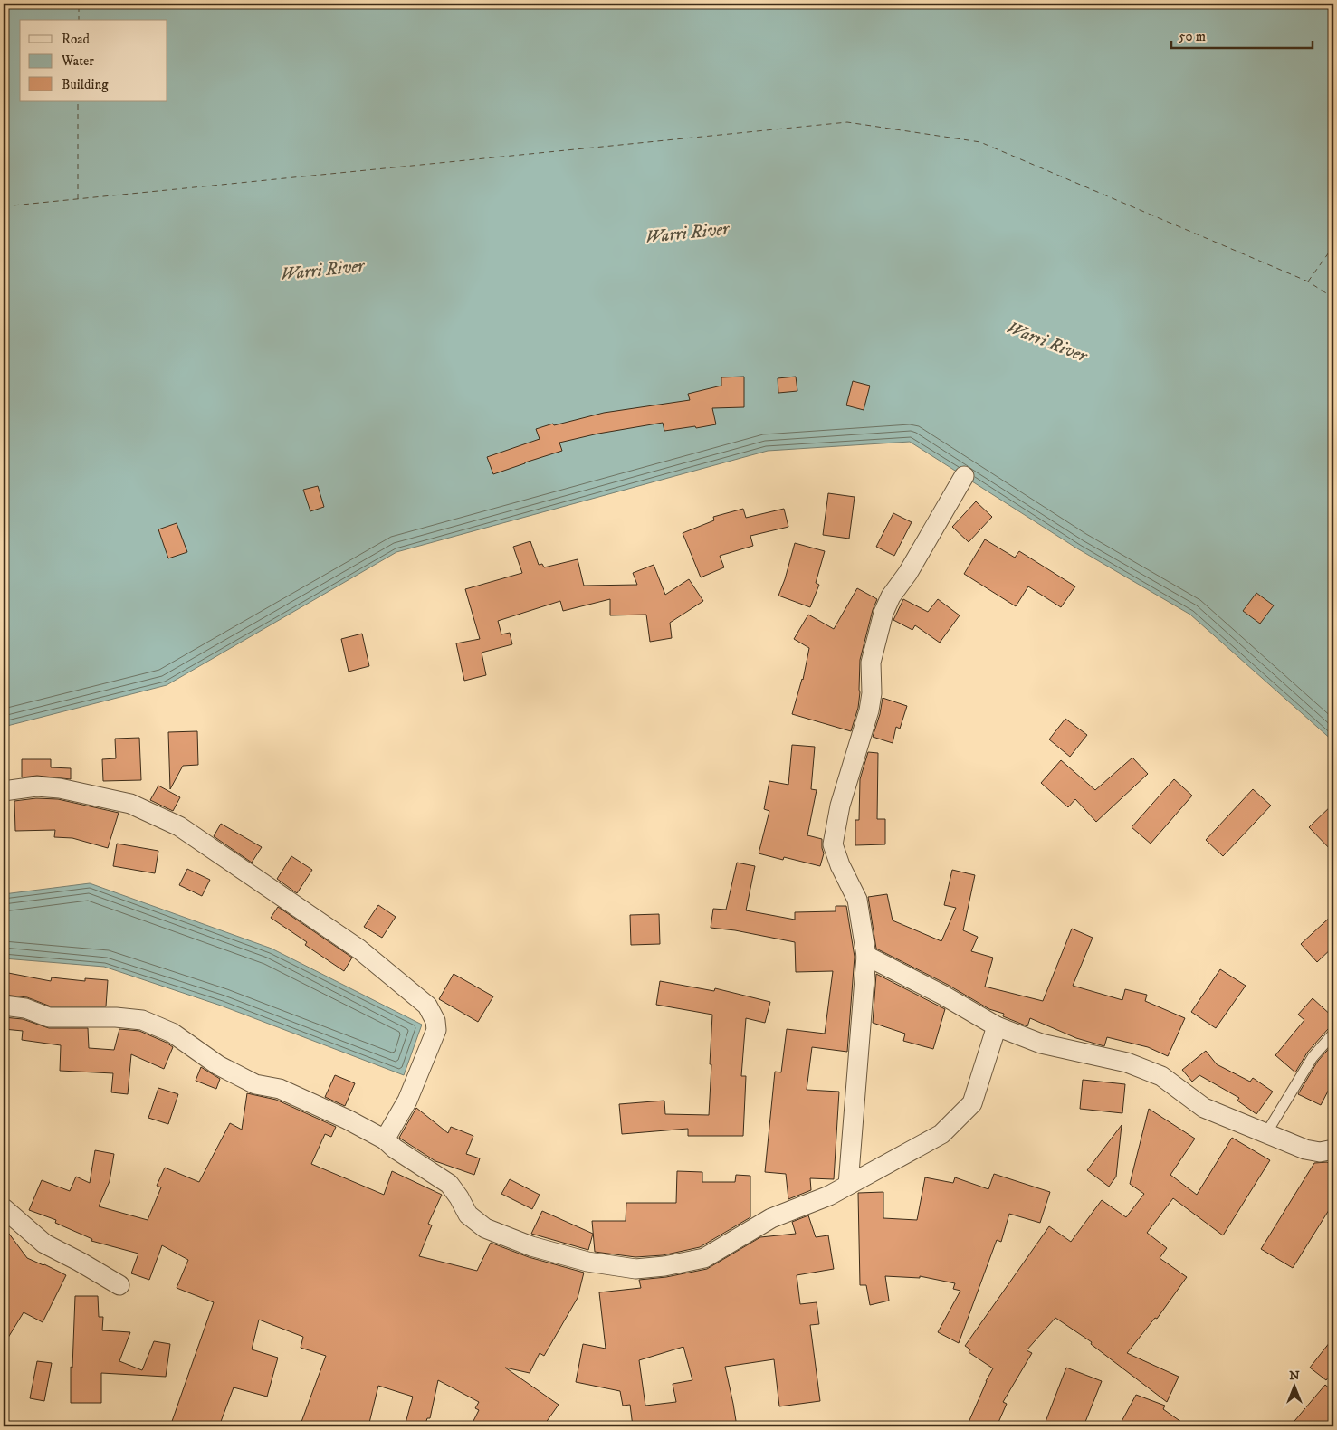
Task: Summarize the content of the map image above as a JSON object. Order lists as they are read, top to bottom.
{
  "water": ["Warri River"],
  "legend": ["Road", "Water", "Building"],
  "scale_bar": "50 m",
  "north": "top"
}
